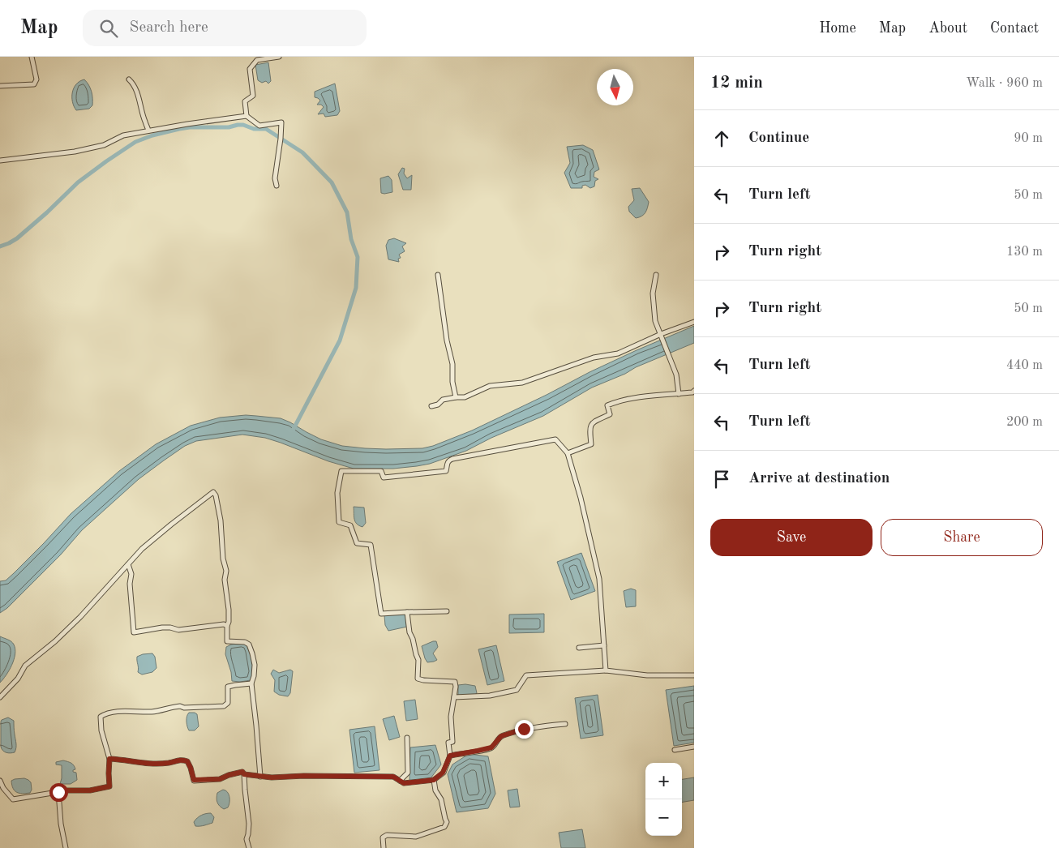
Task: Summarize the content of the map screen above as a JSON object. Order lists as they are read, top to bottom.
{
  "north": "bottom",
  "page": {
    "header": "Map",
    "search": "Search here",
    "nav": [
      "Home",
      "Map",
      "About",
      "Contact"
    ],
    "heading": ["12 min", "Walk · 960 m"],
    "list": [
      ["Continue", "90 m"],
      ["Turn left", "50 m"],
      ["Turn right", "130 m"],
      ["Turn right", "50 m"],
      ["Turn left", "440 m"],
      ["Turn left", "200 m"],
      "Arrive at destination"
    ],
    "buttons": ["Save", "Share"],
    "map_buttons": ["+", "−"]
  }
}
